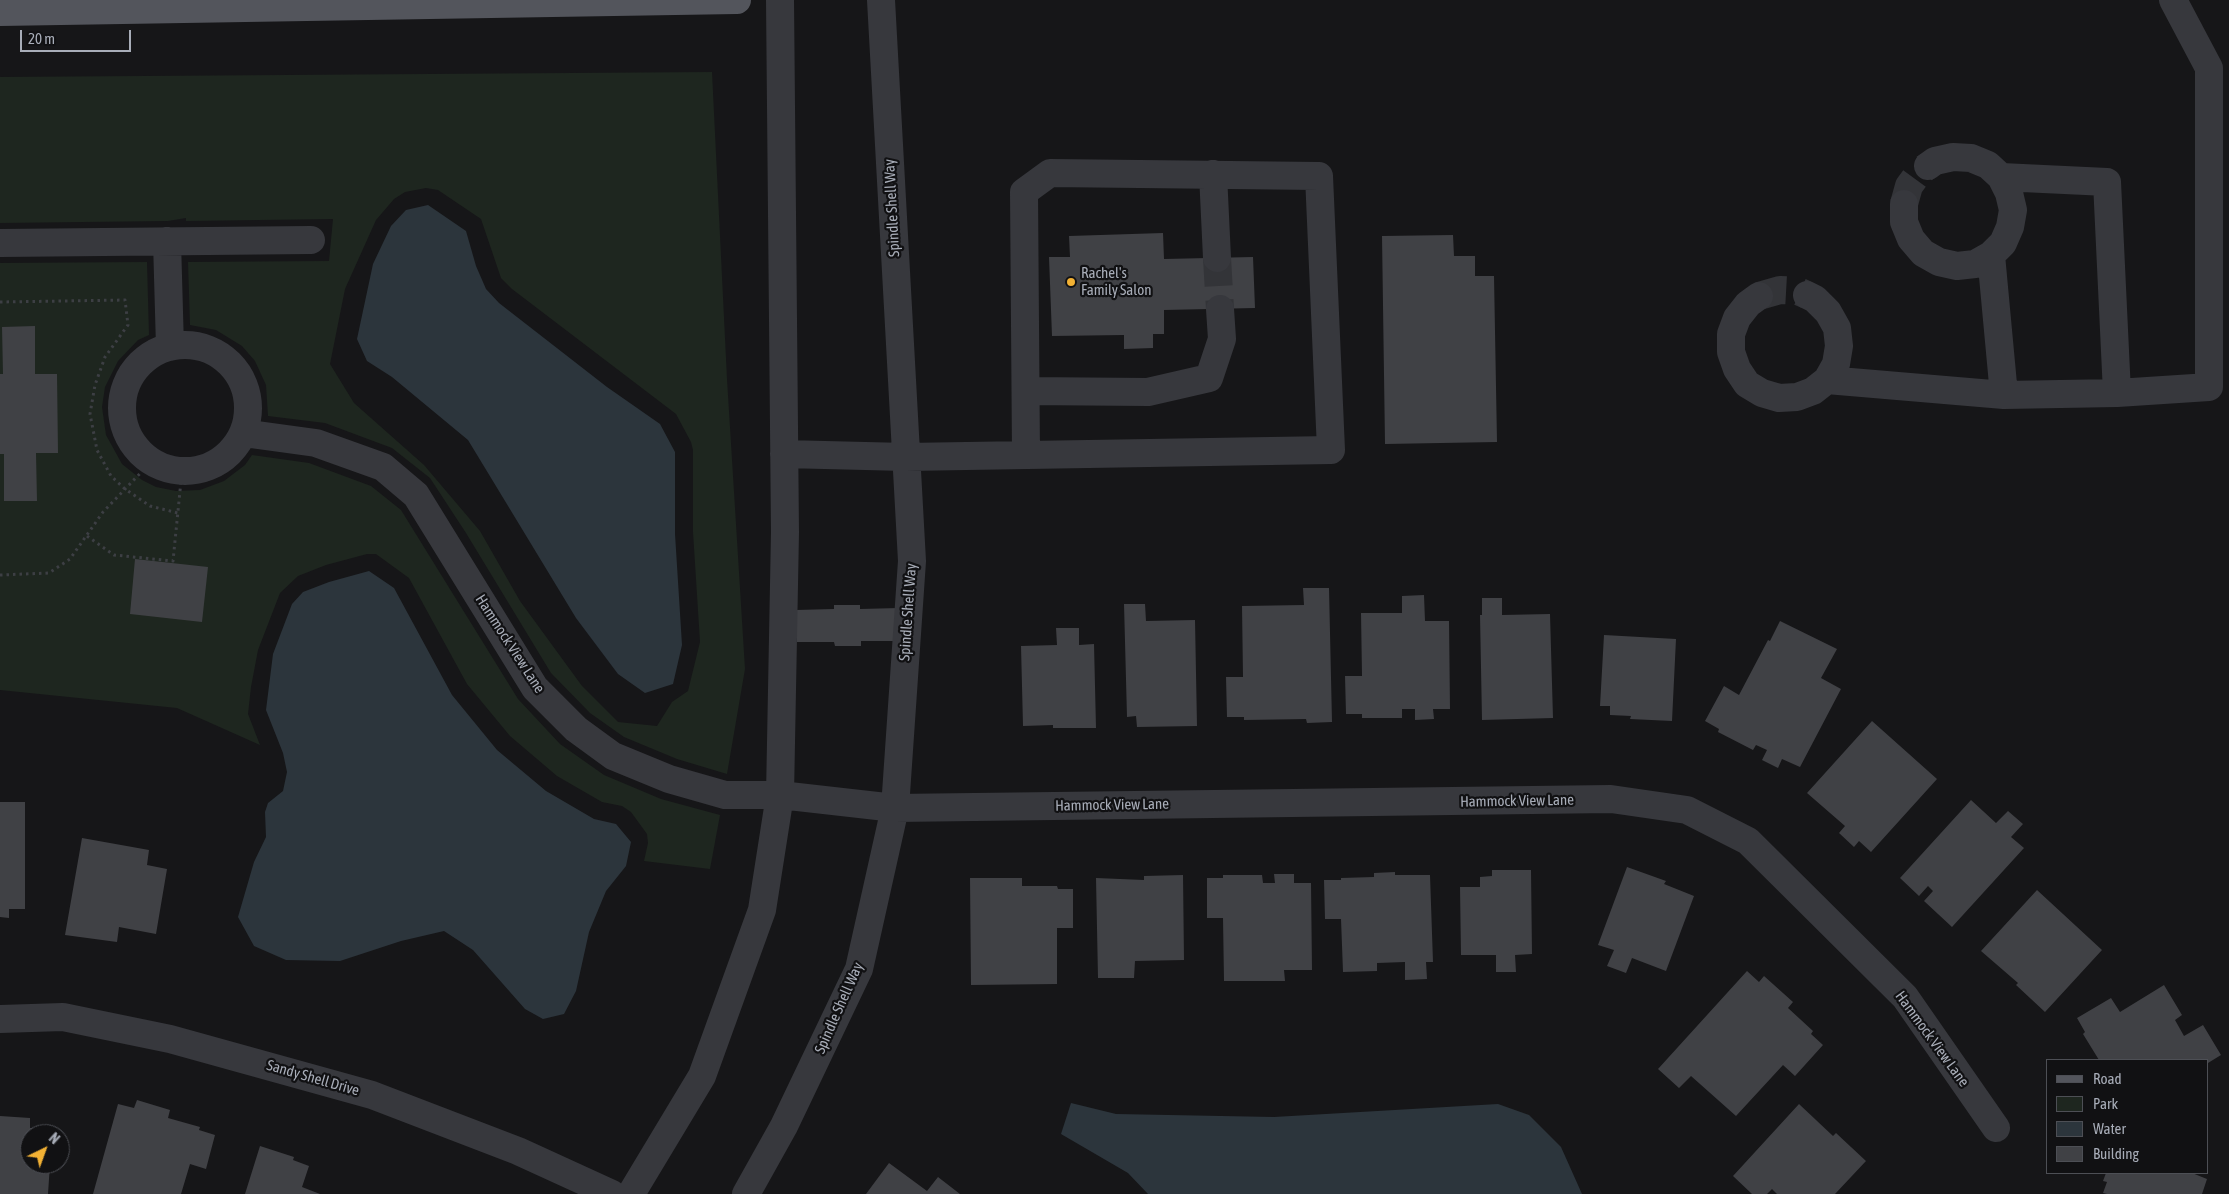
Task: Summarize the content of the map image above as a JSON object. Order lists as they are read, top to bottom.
{
  "streets": {
    "street": ["Spindle Shell Way", "Hammock View Lane", "Sandy Shell Drive"]
  },
  "crossings": [
    ["Spindle Shell Way", "Hammock View Lane"]
  ],
  "places": ["Rachel's Family Salon"],
  "legend": [
    "Road",
    "Park",
    "Water",
    "Building"
  ],
  "scale_bar": "20 m",
  "north": "top right"
}
